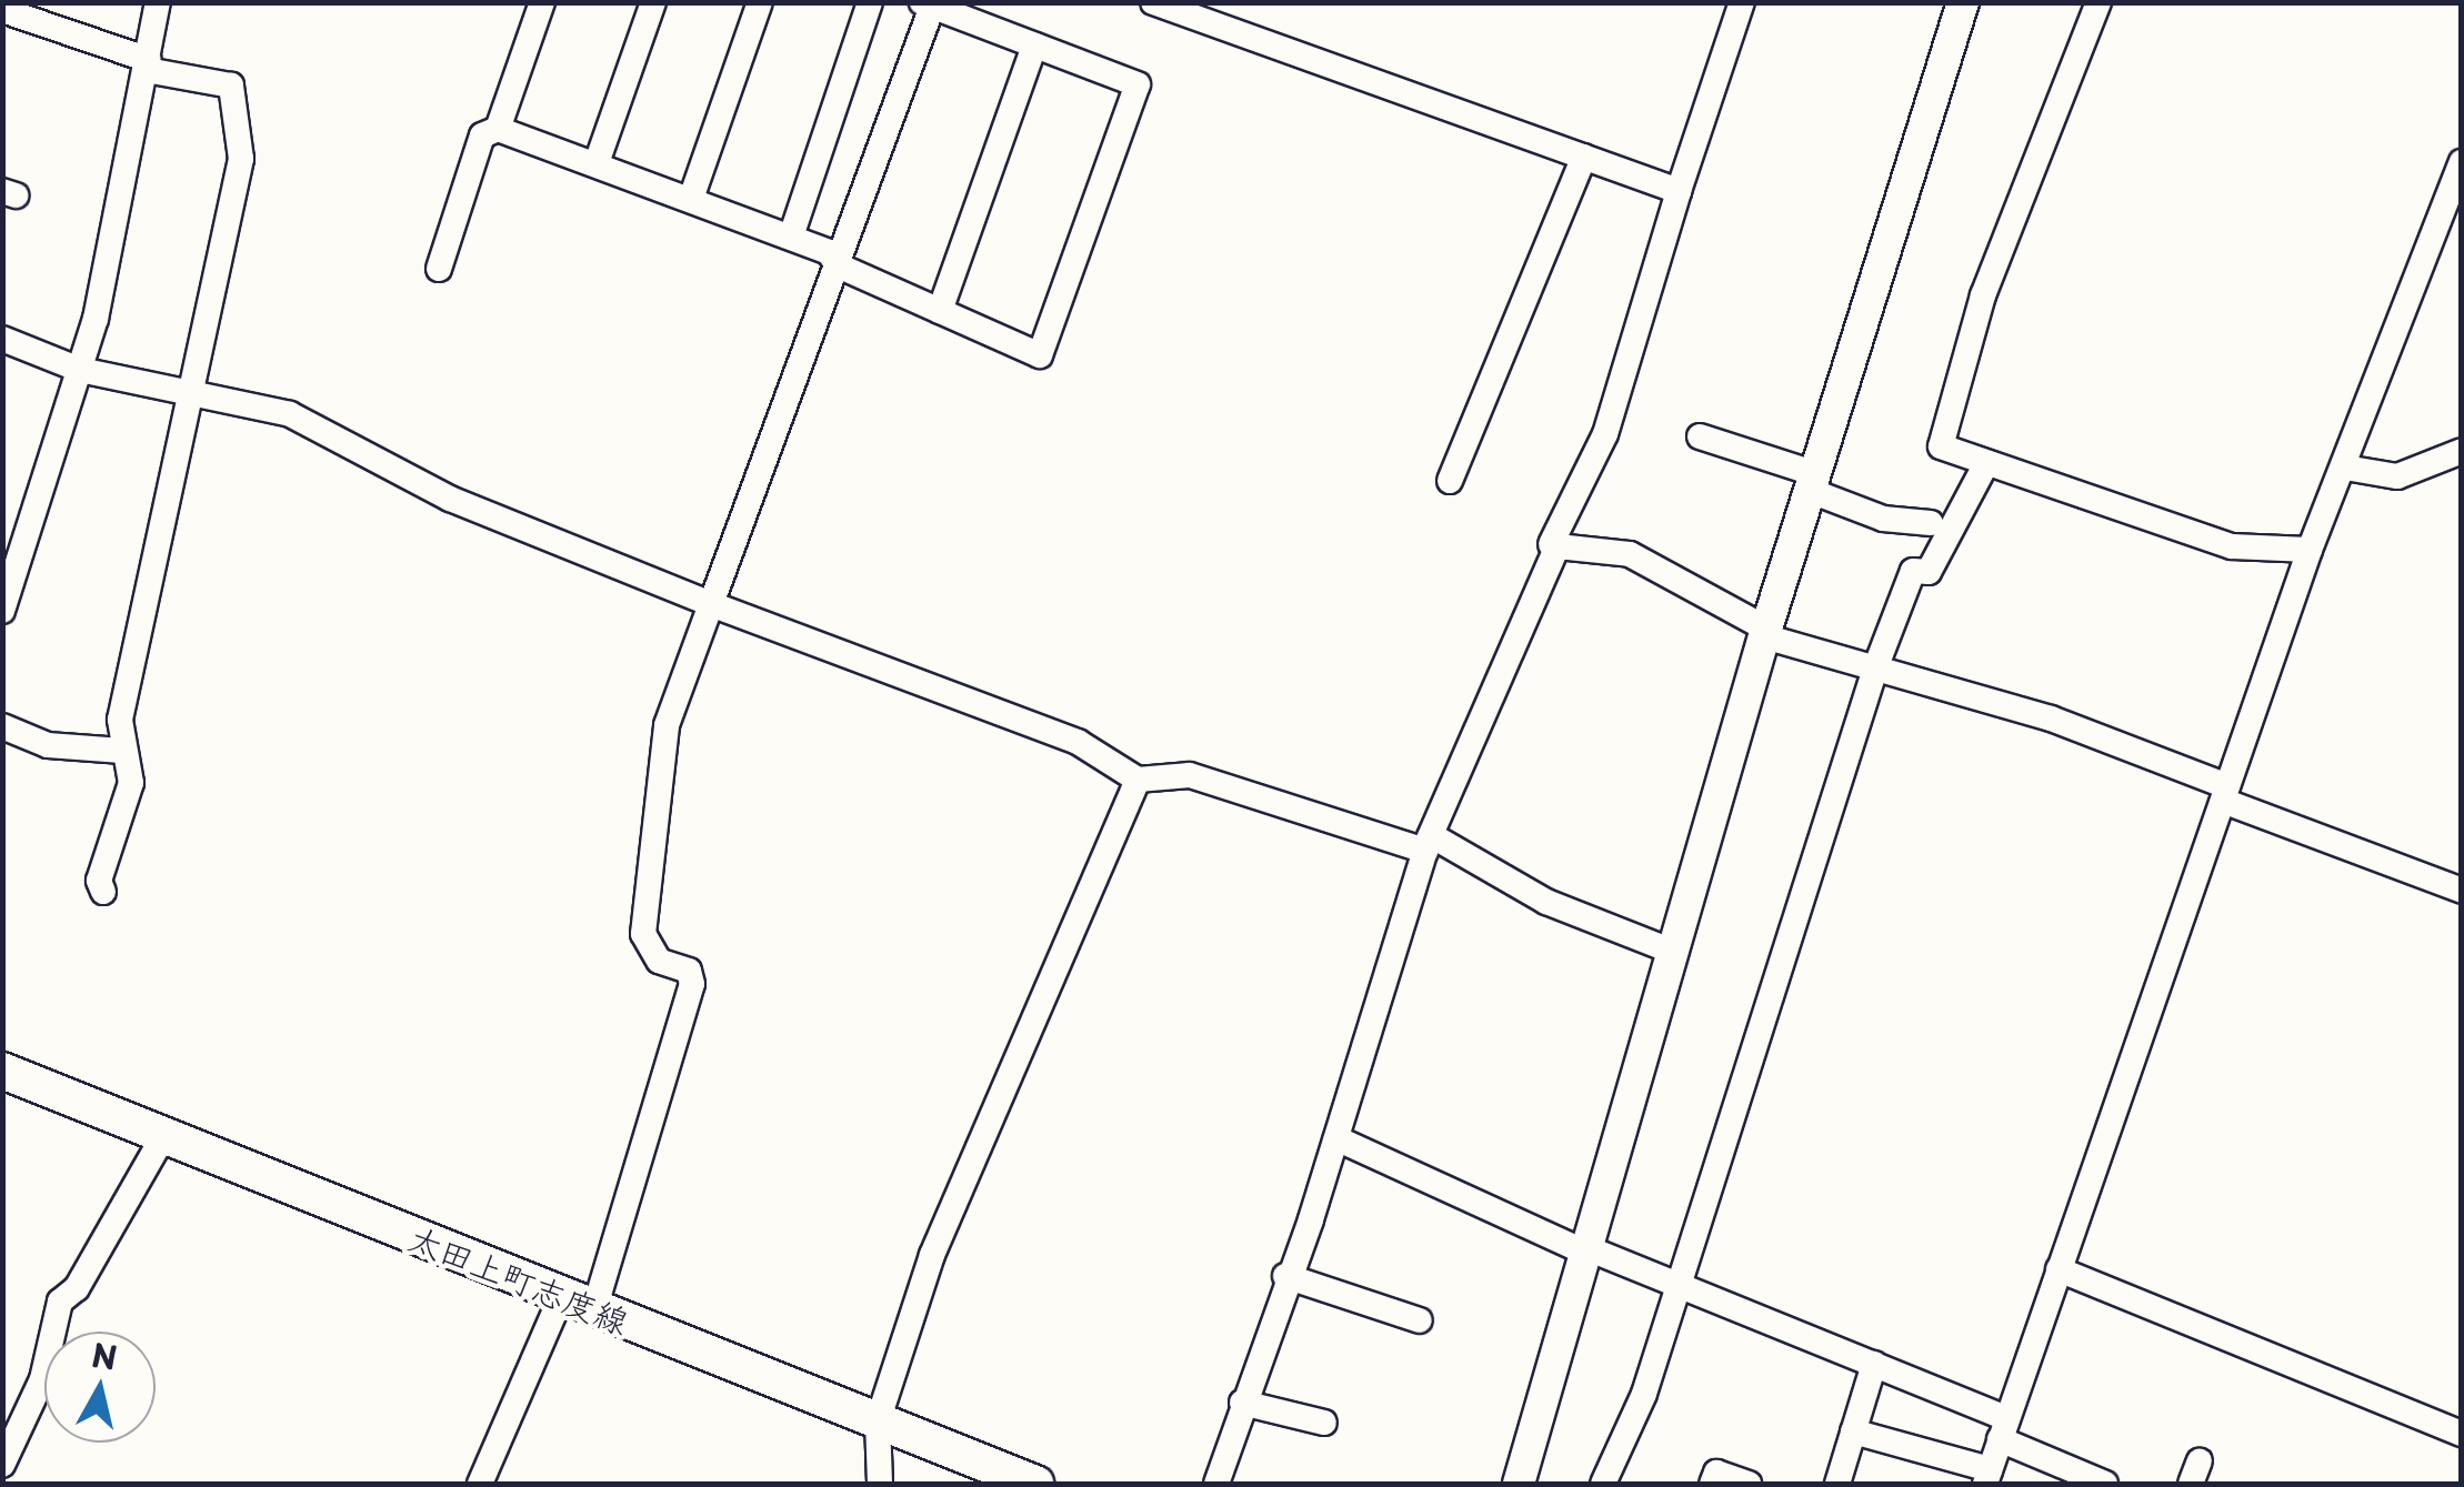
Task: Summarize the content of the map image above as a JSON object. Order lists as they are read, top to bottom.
{
  "streets": {
    "main road": ["太田上町志度線"]
  },
  "north": "top"
}
